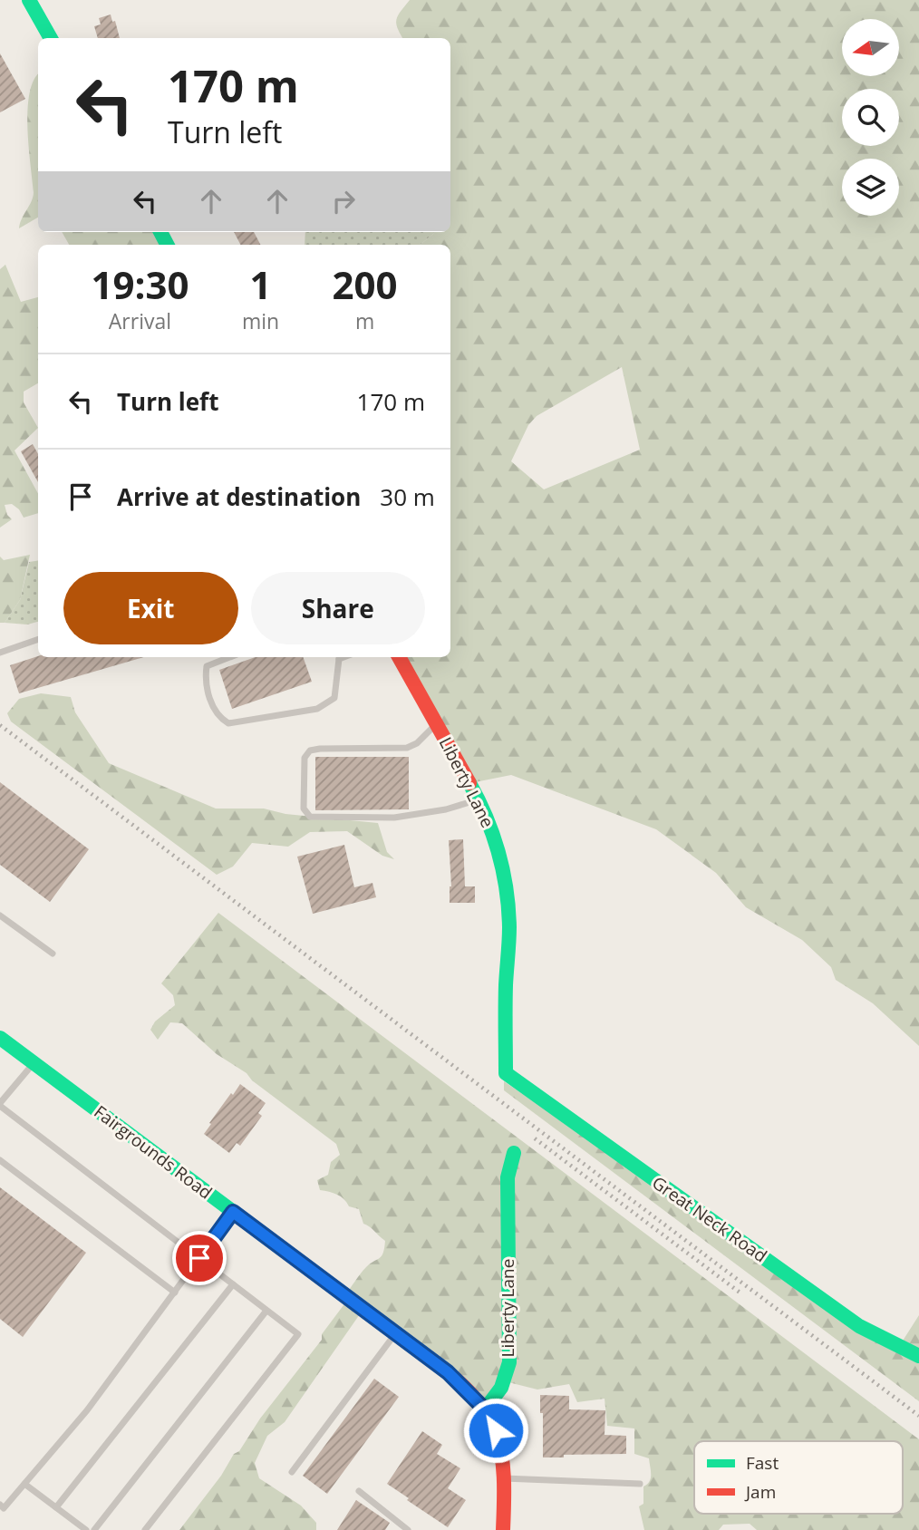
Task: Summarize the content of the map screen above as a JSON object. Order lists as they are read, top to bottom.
{
  "streets": {
    "street": ["Liberty Lane", "Fairgrounds Road", "Great Neck Road"]
  },
  "crossings": [
    ["Liberty Lane", "Fairgrounds Road"],
    ["Liberty Lane", "Great Neck Road"]
  ],
  "legend": ["Fast", "Jam"],
  "north": "left",
  "page": {
    "turn": ["170 m", "Turn left"],
    "eta": [
      "19:30",
      "Arrival",
      "1",
      "min",
      "200",
      "m"
    ],
    "list": [
      {
        "name": "Turn left",
        "value": "170 m"
      },
      {
        "name": "Arrive at destination",
        "value": "30 m"
      }
    ],
    "buttons": ["Exit", "Share"]
  }
}
